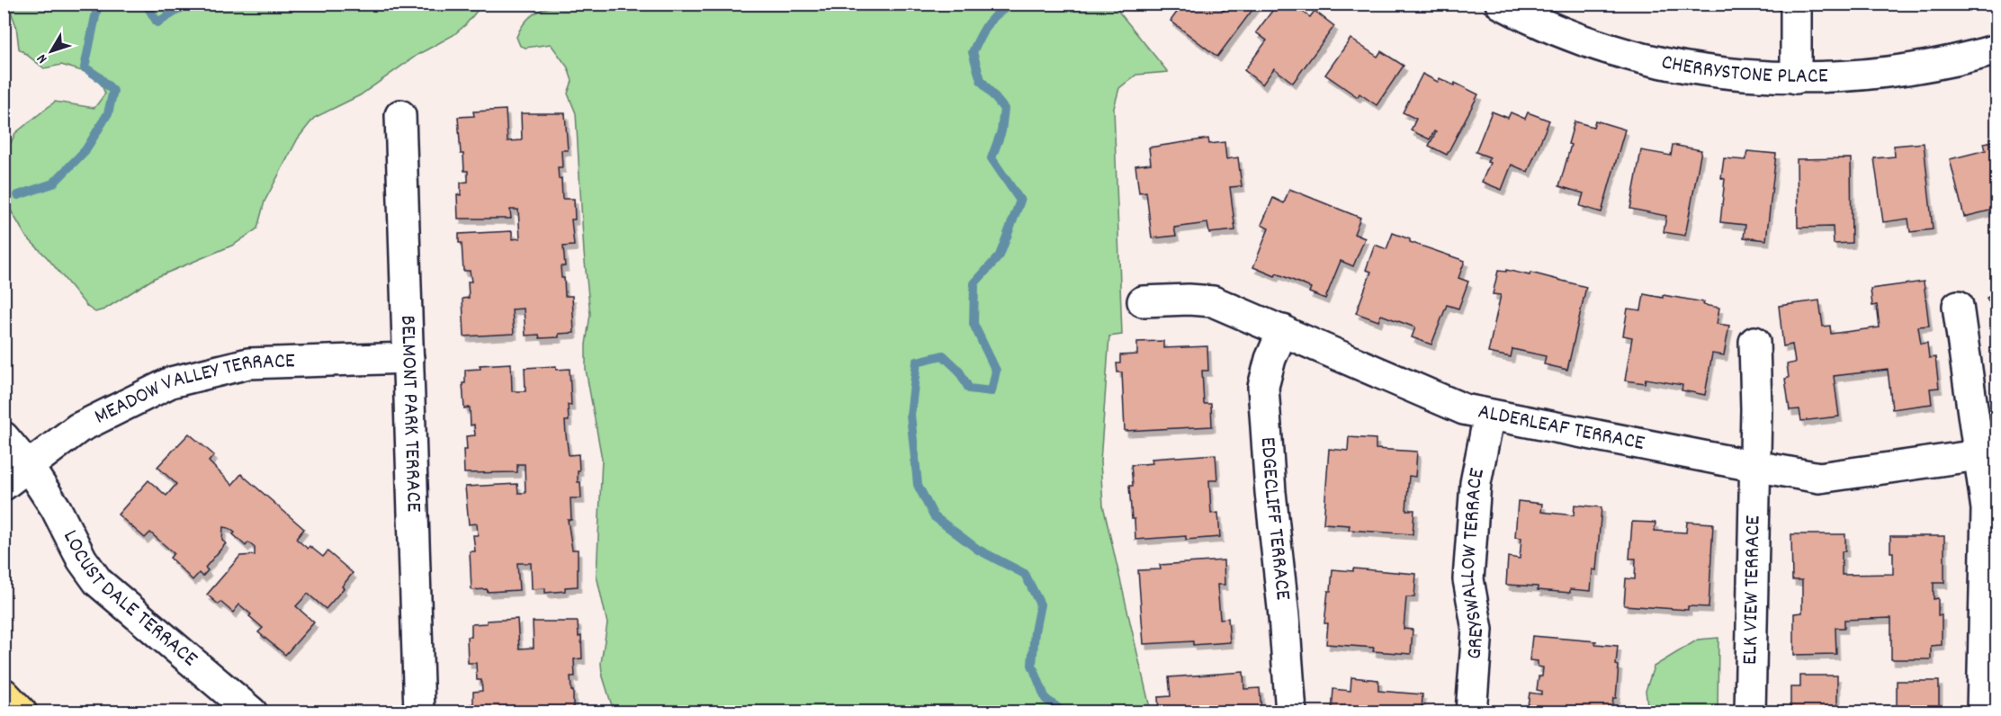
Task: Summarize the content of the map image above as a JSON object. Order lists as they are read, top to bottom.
{
  "streets": {
    "street": [
      "CHERRYSTONE PLACE",
      "MEADOW VALLEY TERRACE",
      "BELMONT PARK TERRACE",
      "ALDERLEAF TERRACE",
      "EDGECLIFF TERRACE",
      "GREYSWALLOW TERRACE",
      "ELK VIEW TERRACE",
      "LOCUST DALE TERRACE"
    ]
  },
  "crossings": [
    ["MEADOW VALLEY TERRACE", "BELMONT PARK TERRACE"],
    ["MEADOW VALLEY TERRACE", "LOCUST DALE TERRACE"],
    ["ALDERLEAF TERRACE", "EDGECLIFF TERRACE"],
    ["ALDERLEAF TERRACE", "GREYSWALLOW TERRACE"],
    ["ALDERLEAF TERRACE", "ELK VIEW TERRACE"]
  ],
  "north": "bottom left"
}
